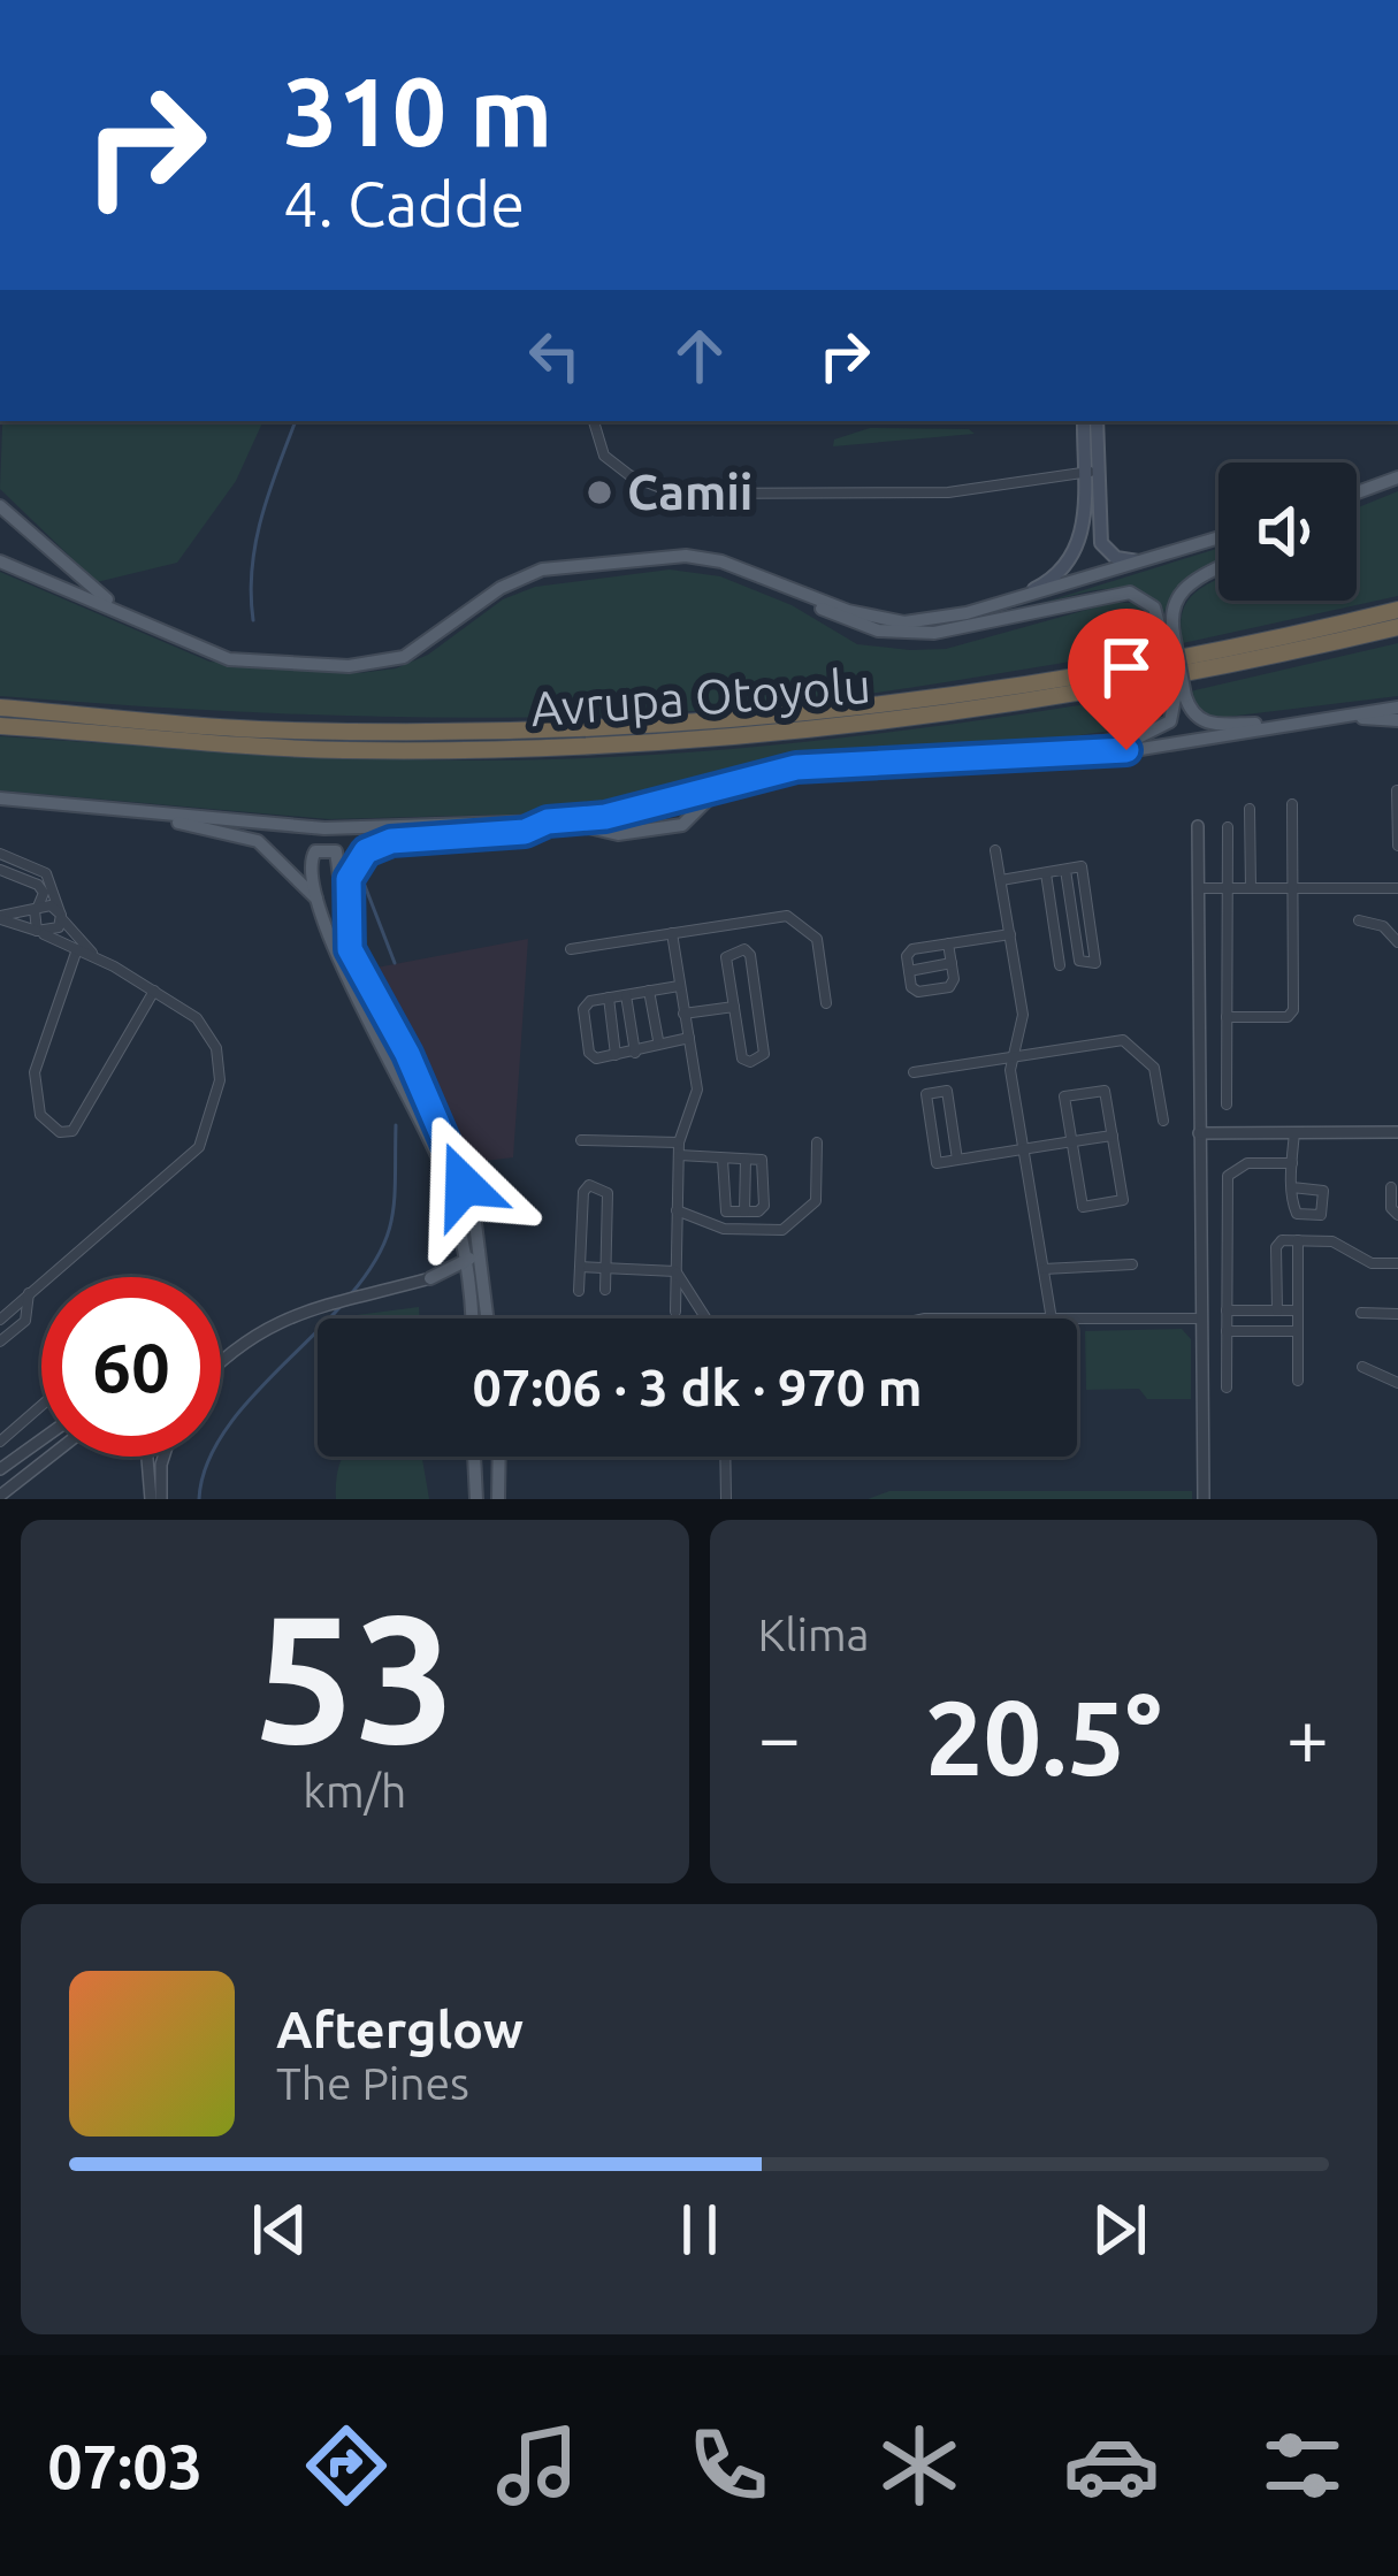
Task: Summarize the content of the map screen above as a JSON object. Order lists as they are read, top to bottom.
{
  "streets": {
    "highway": ["Avrupa Otoyolu"]
  },
  "places": ["Camii"],
  "page": {
    "turn": ["310 m", "4. Cadde"],
    "limit": "60",
    "trip": "07:06 · 3 dk · 970 m",
    "tile": [
      ["53", "km/h"],
      "Klima"
    ],
    "heat": ["−", "20.5°", "+"],
    "song": ["Afterglow", "The Pines"],
    "tabs": "07:03"
  }
}
